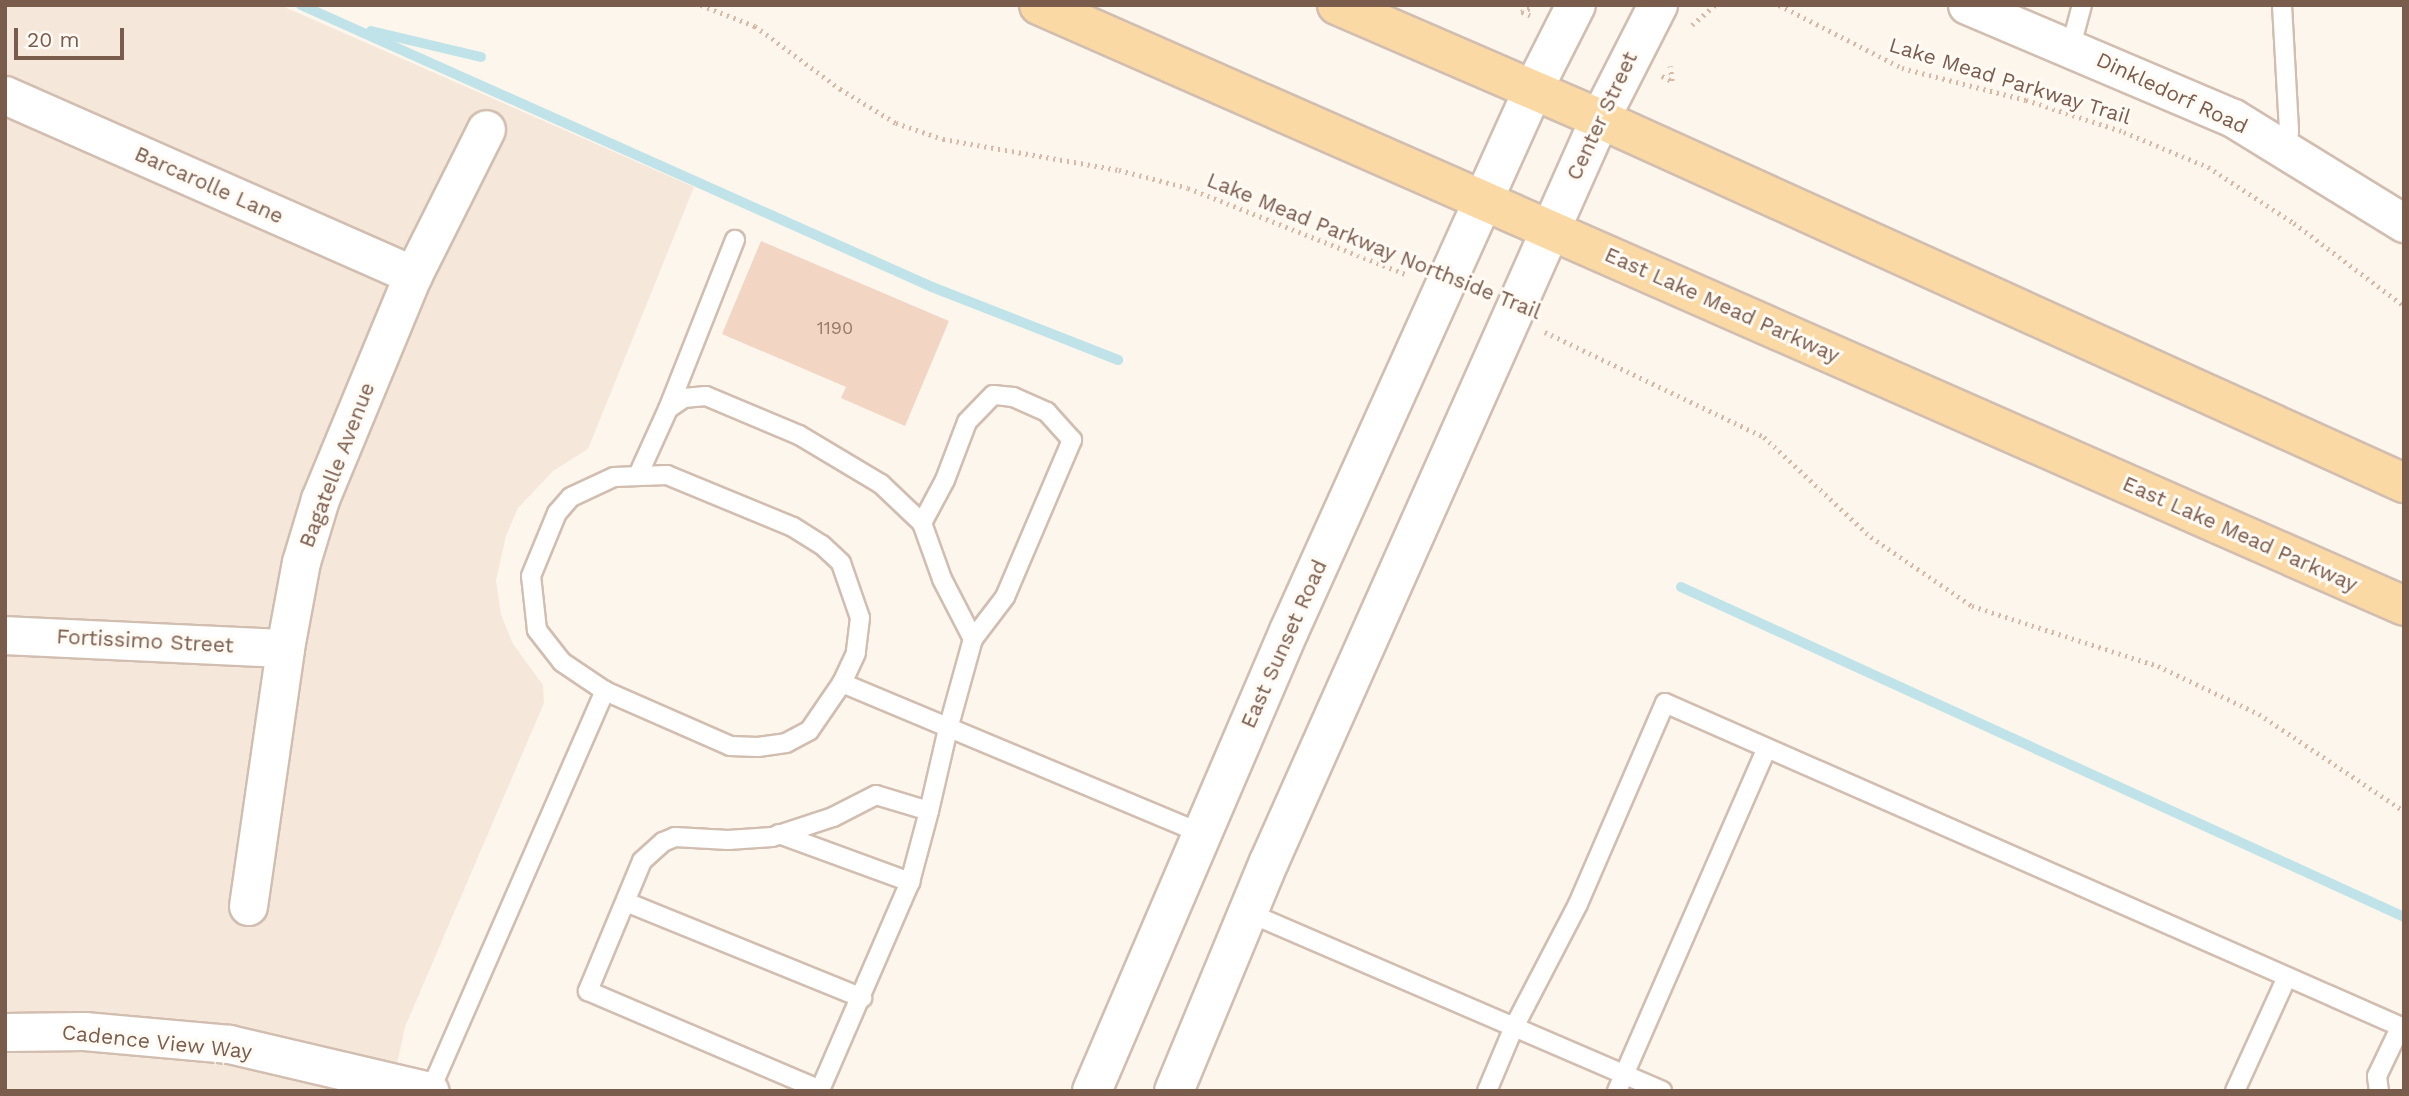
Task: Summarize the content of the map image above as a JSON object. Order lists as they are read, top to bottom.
{
  "streets": {
    "main road": ["Center Street", "East Lake Mead Parkway", "East Sunset Road"],
    "street": [
      "Dinkledorf Road",
      "Barcarolle Lane",
      "Bagatelle Avenue",
      "Fortissimo Street",
      "Cadence View Way"
    ],
    "path": ["Lake Mead Parkway Trail", "Lake Mead Parkway Northside Trail"]
  },
  "crossings": [
    ["Center Street", "East Lake Mead Parkway"],
    ["Barcarolle Lane", "Bagatelle Avenue"],
    ["Lake Mead Parkway Northside Trail", "East Sunset Road"],
    ["East Lake Mead Parkway", "East Sunset Road"],
    ["Bagatelle Avenue", "Fortissimo Street"]
  ],
  "house_numbers": ["1190"],
  "scale_bar": "20 m"
}
